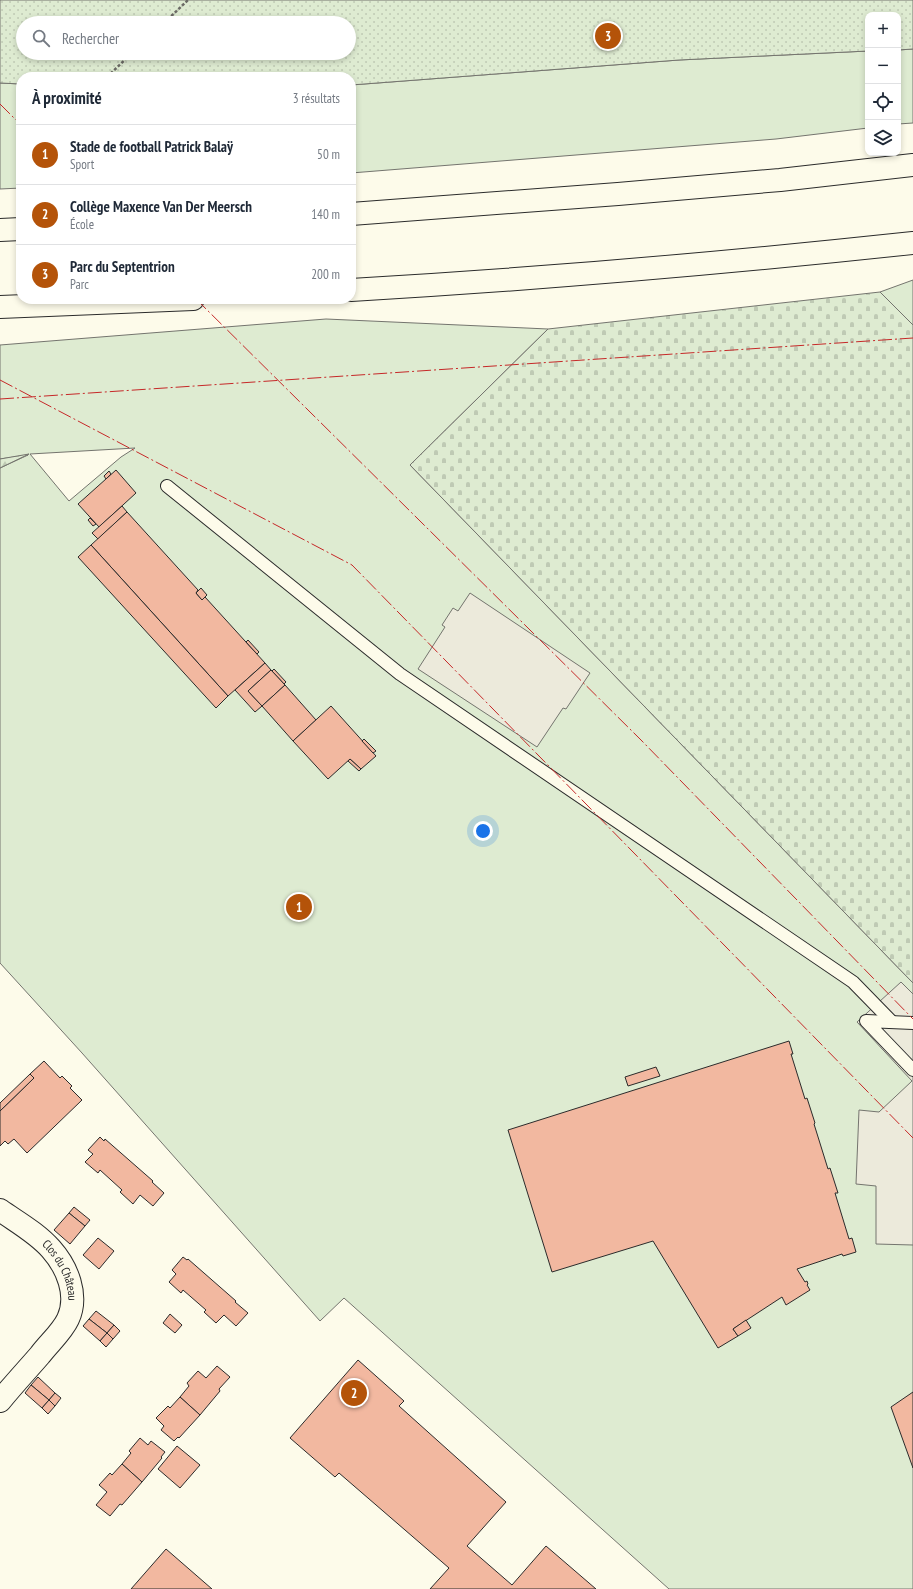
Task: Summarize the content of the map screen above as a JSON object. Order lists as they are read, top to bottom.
{
  "streets": {
    "main road": ["Clos du Château"]
  },
  "page": {
    "map_buttons": ["+", "−"],
    "search": "Rechercher",
    "pins": ["3", "1", "2"],
    "heading": ["À proximité", "3 résultats"],
    "list": [
      {
        "mark": "1",
        "name": "Stade de football Patrick Balaÿ",
        "note": "Sport",
        "value": "50 m"
      },
      {
        "mark": "2",
        "name": "Collège Maxence Van Der Meersch",
        "note": "École",
        "value": "140 m"
      },
      {
        "mark": "3",
        "name": "Parc du Septentrion",
        "note": "Parc",
        "value": "200 m"
      }
    ]
  }
}
